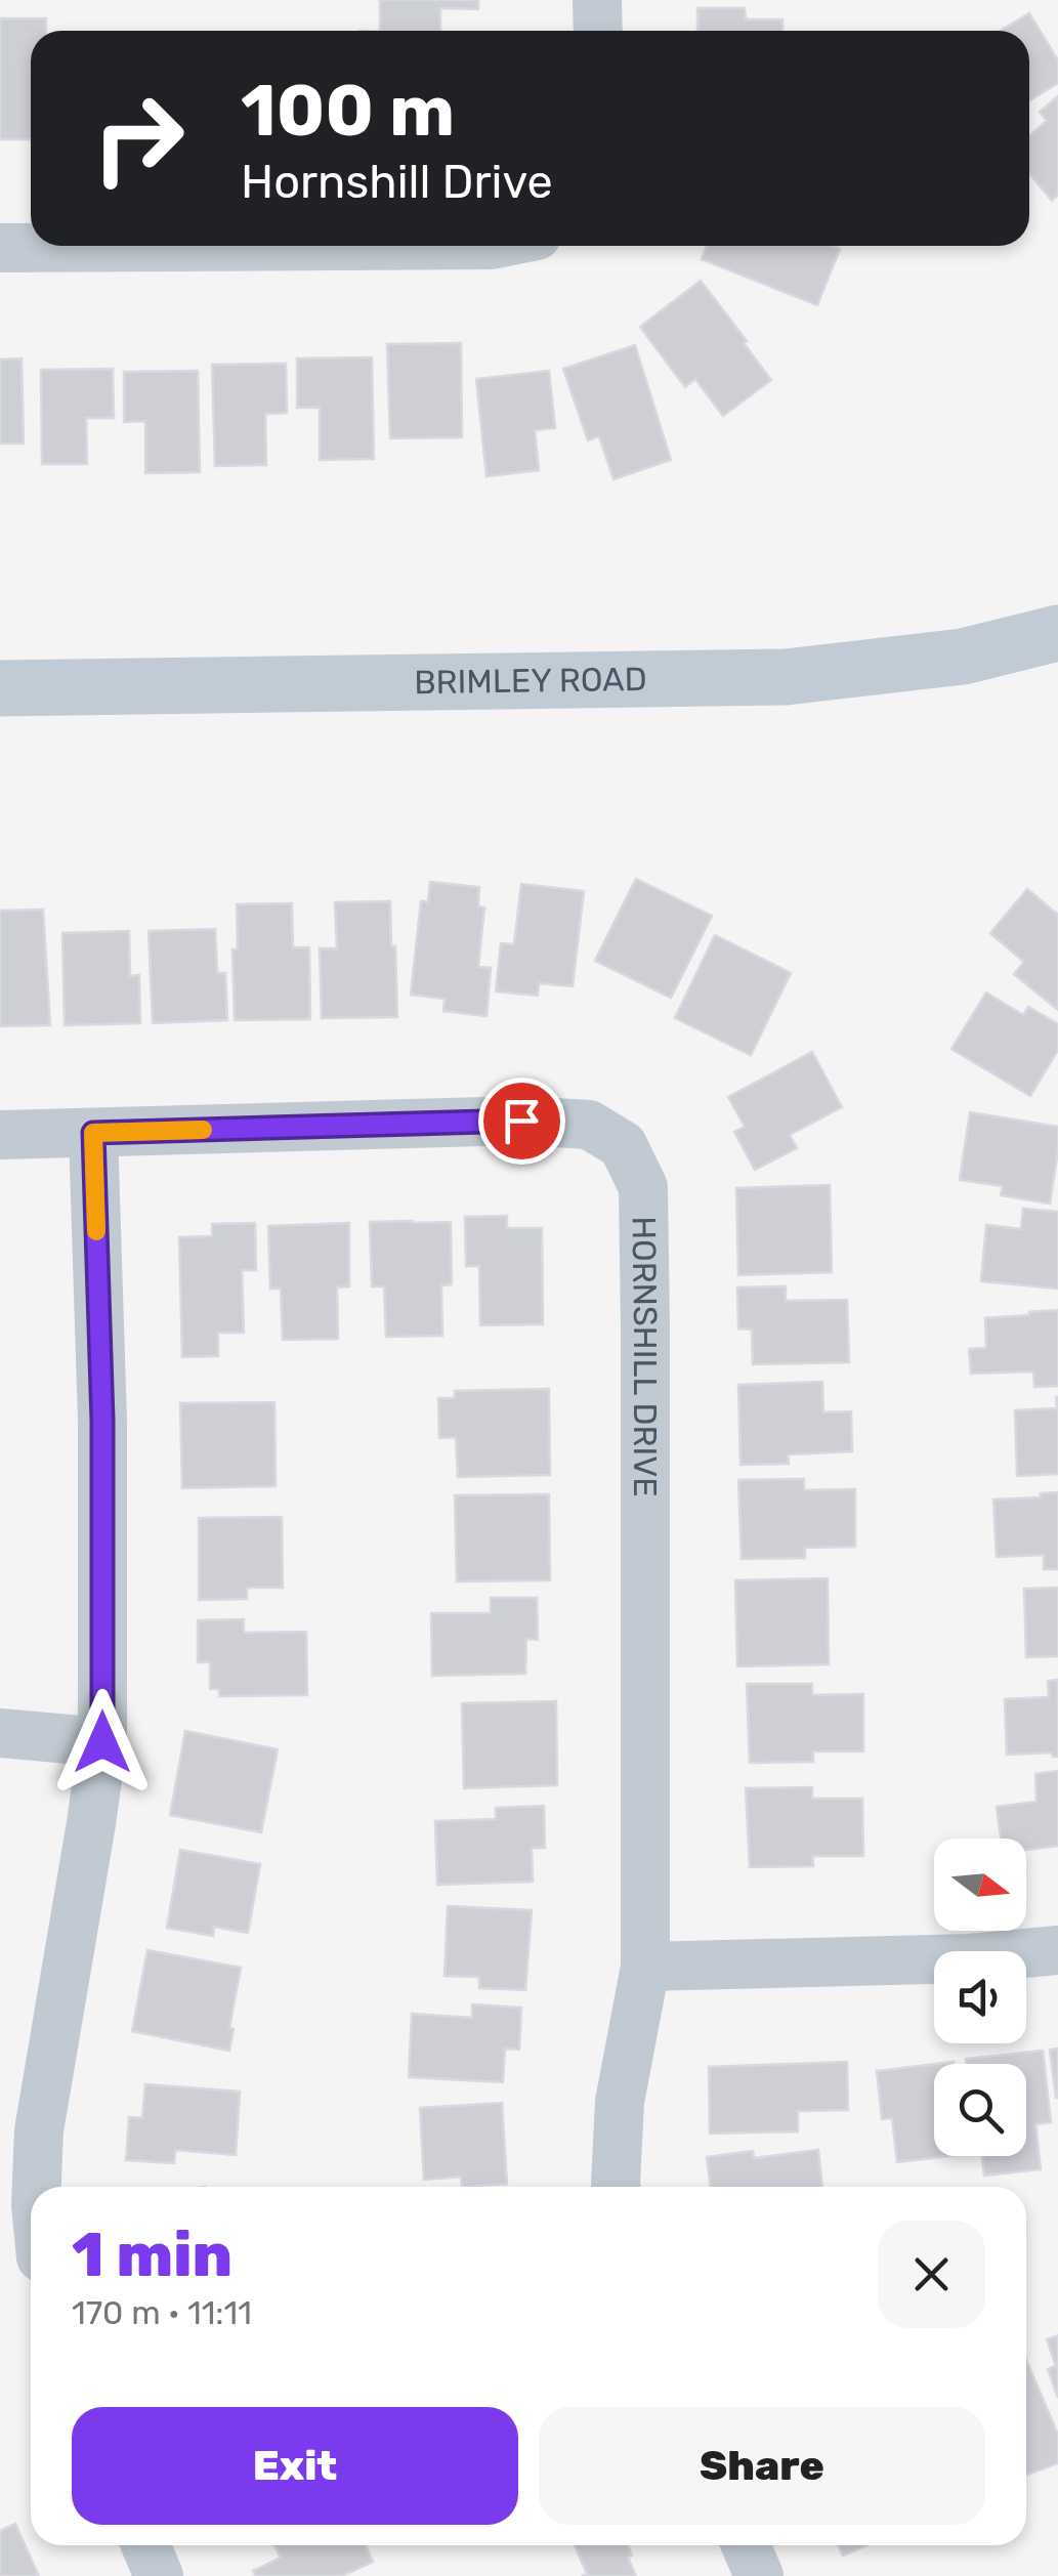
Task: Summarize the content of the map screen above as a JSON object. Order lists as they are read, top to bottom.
{
  "streets": {
    "main road": ["BRIMLEY ROAD"],
    "street": ["HORNSHILL DRIVE"]
  },
  "north": "right",
  "page": {
    "turn": ["100 m", "Hornshill Drive"],
    "heading": ["1 min", "170 m · 11:11"],
    "buttons": ["Exit", "Share"]
  }
}
